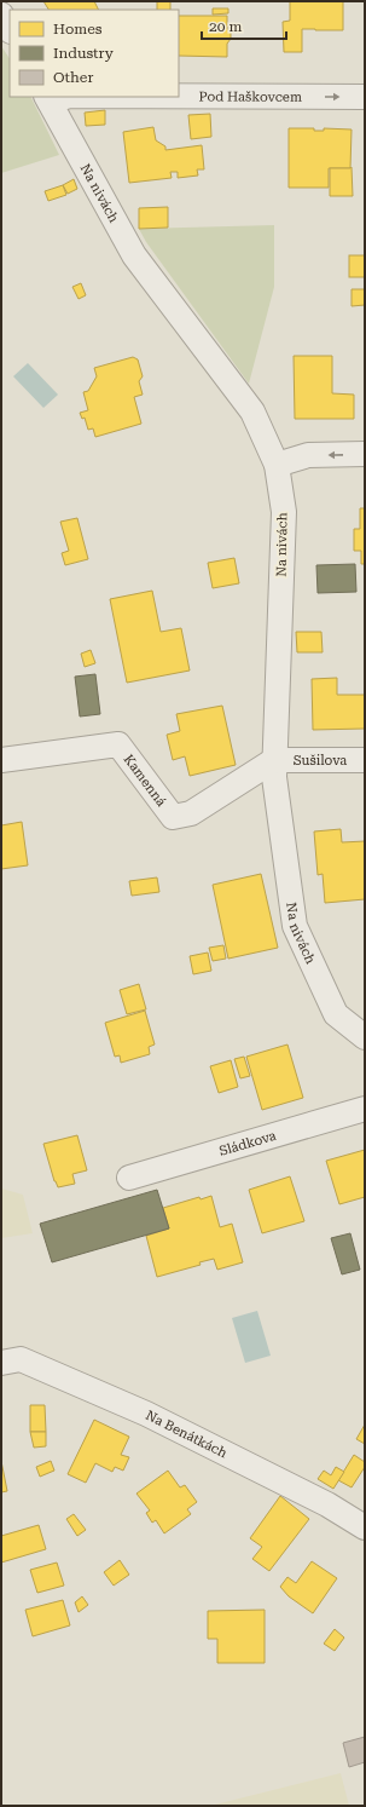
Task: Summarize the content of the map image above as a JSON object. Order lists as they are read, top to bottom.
{
  "streets": {
    "street": [
      "Pod Haškovcem",
      "Na nivách",
      "Sušilova",
      "Kamenná",
      "Sládkova",
      "Na Benátkách"
    ]
  },
  "crossings": [
    ["Pod Haškovcem", "Na nivách"],
    ["Na nivách", "Sušilova"],
    ["Na nivách", "Kamenná"],
    ["Sušilova", "Kamenná"]
  ],
  "one_way": ["Pod Haškovcem"],
  "legend": ["Homes", "Industry", "Other"],
  "scale_bar": "20 m"
}
